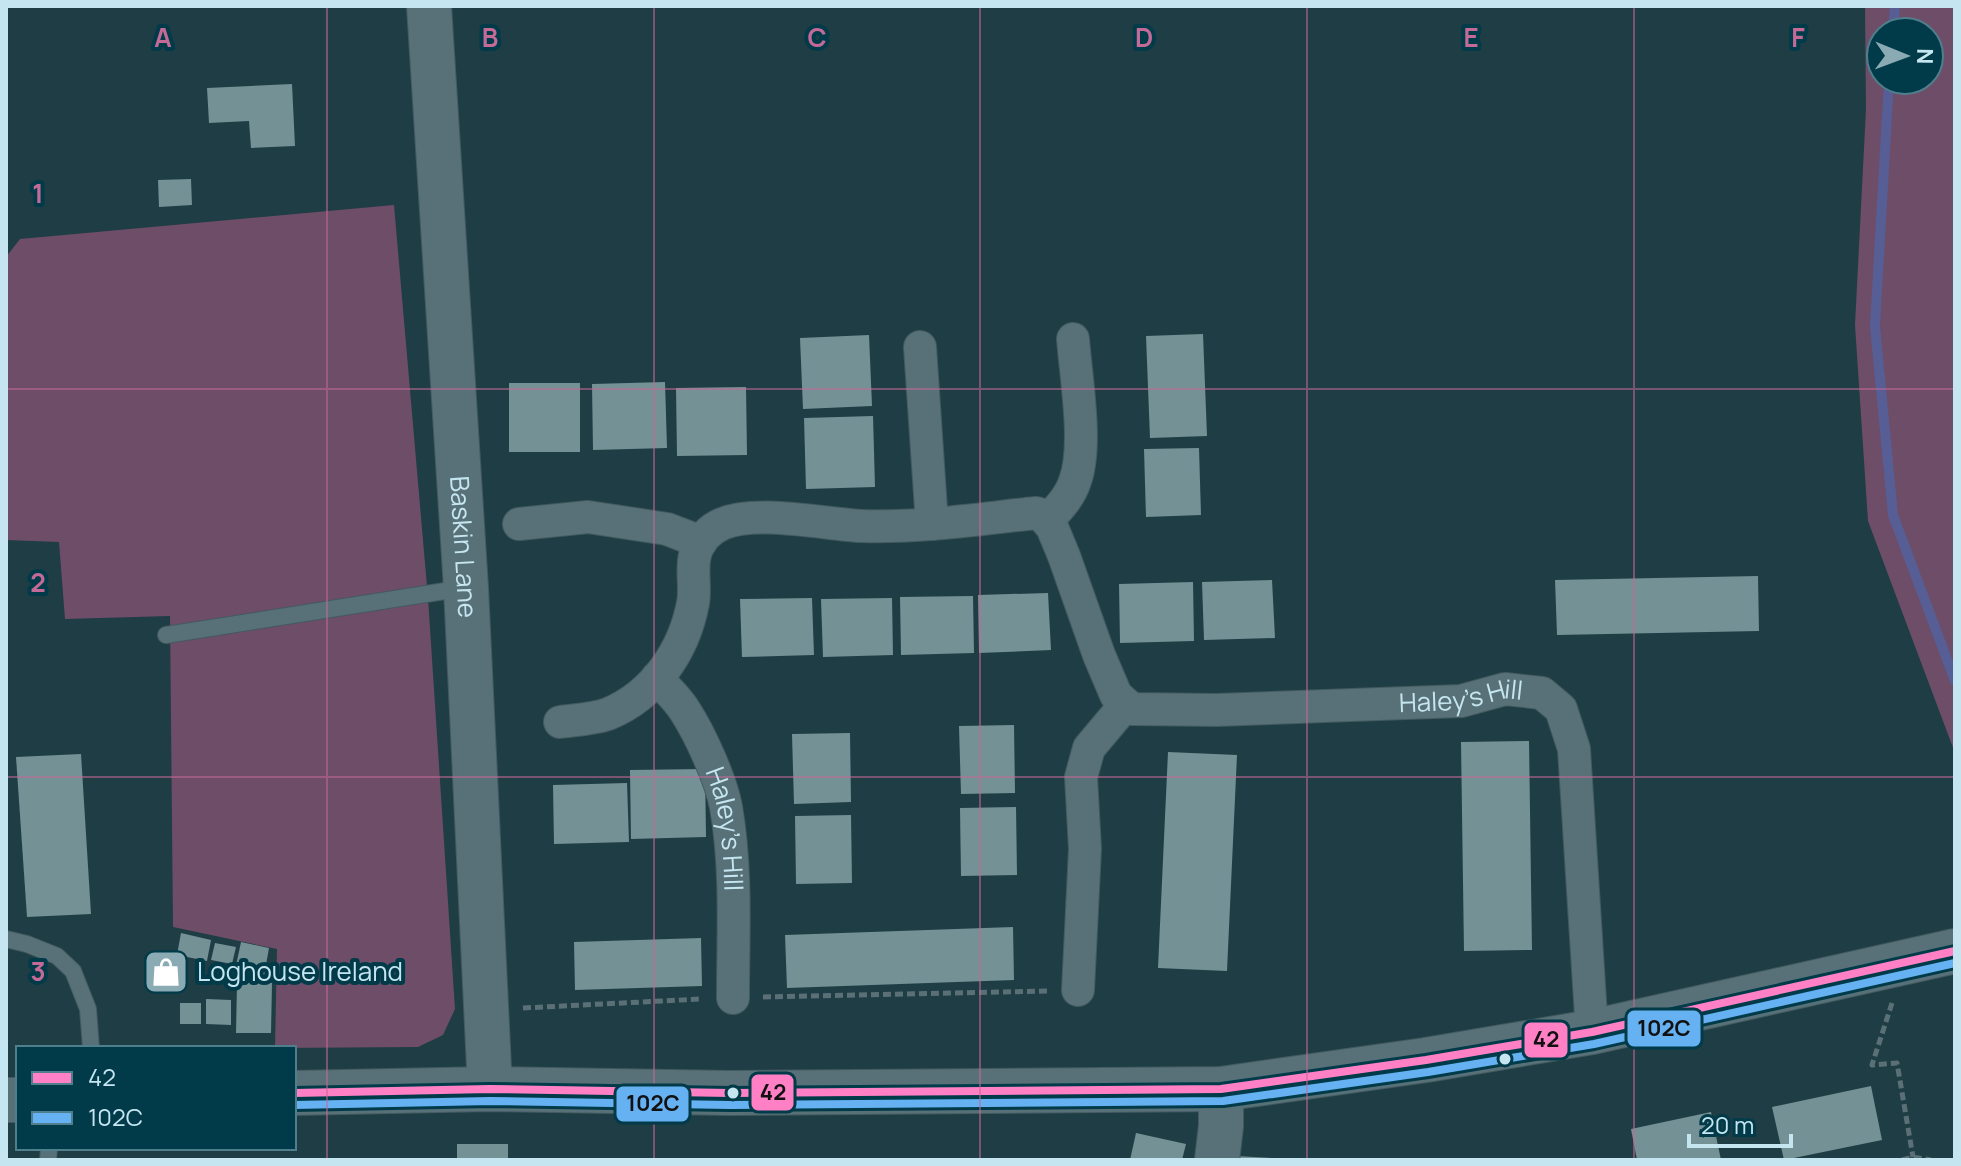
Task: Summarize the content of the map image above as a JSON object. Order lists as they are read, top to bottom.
{
  "streets": {
    "main road": ["Baskin Lane"],
    "street": ["Haley's Hill"]
  },
  "places": {
    "shop": ["Loghouse Ireland"]
  },
  "lines": ["transit line 42", "transit line 102C"],
  "legend": ["42", "102C"],
  "scale_bar": "20 m",
  "north": "right",
  "grid": {
    "columns": [
      "A",
      "B",
      "C",
      "D",
      "E",
      "F"
    ],
    "rows": ["1", "2", "3"]
  }
}
